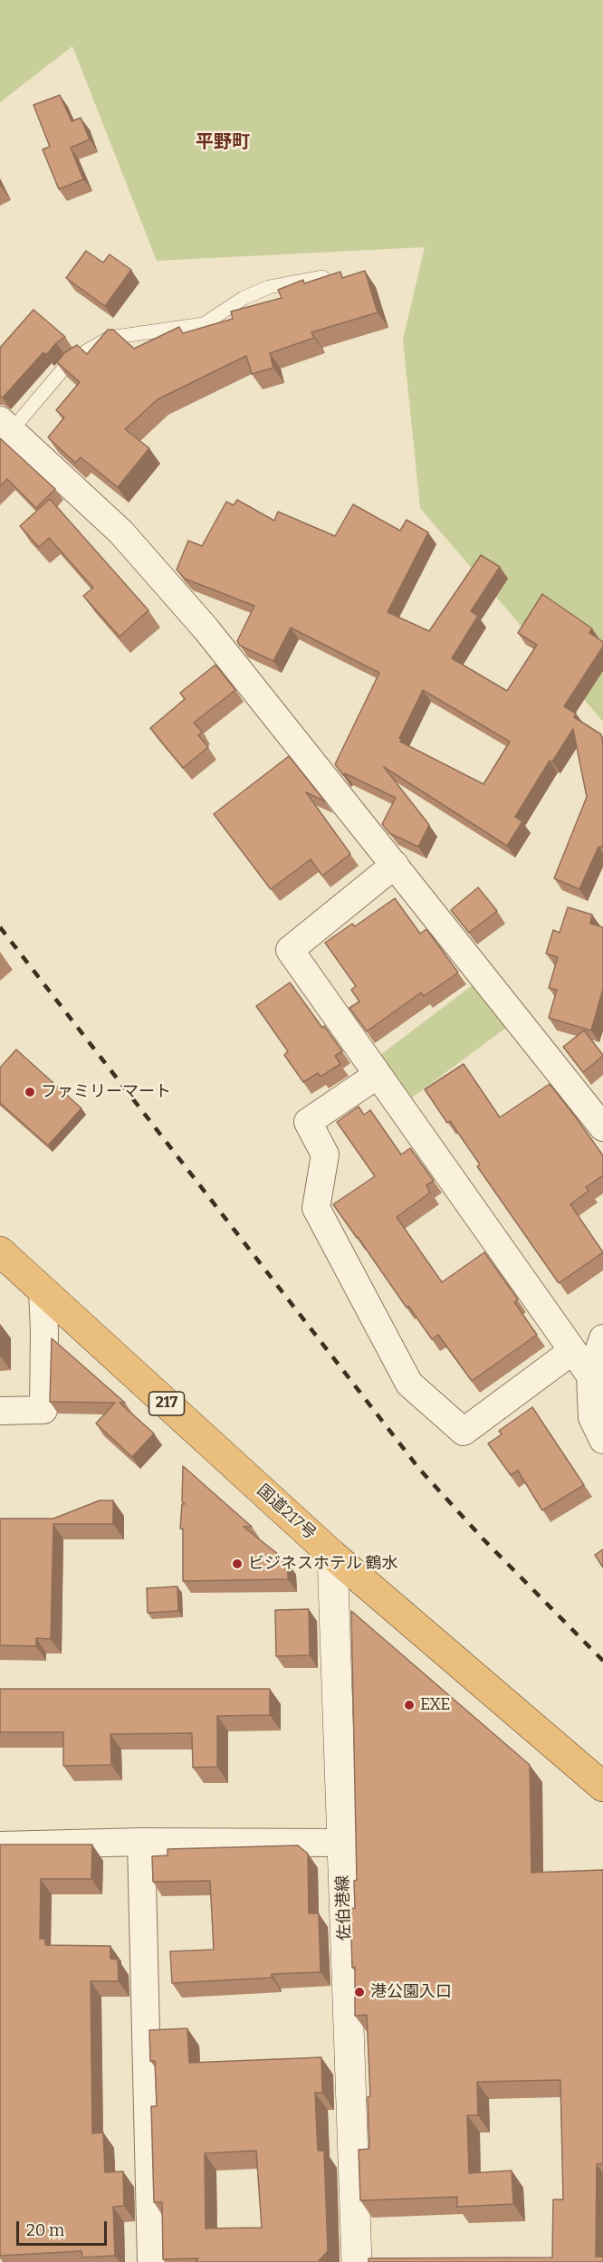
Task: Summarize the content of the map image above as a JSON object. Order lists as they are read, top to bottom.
{
  "streets": {
    "highway": ["217", "国道217号"],
    "main road": ["佐伯港線"]
  },
  "crossings": [
    ["国道217号", "佐伯港線"]
  ],
  "districts": ["平野町"],
  "places": [
    "ファミリーマート",
    "ビジネスホテル 鶴水",
    "EXE",
    "港公園入口"
  ],
  "scale_bar": "20 m"
}
